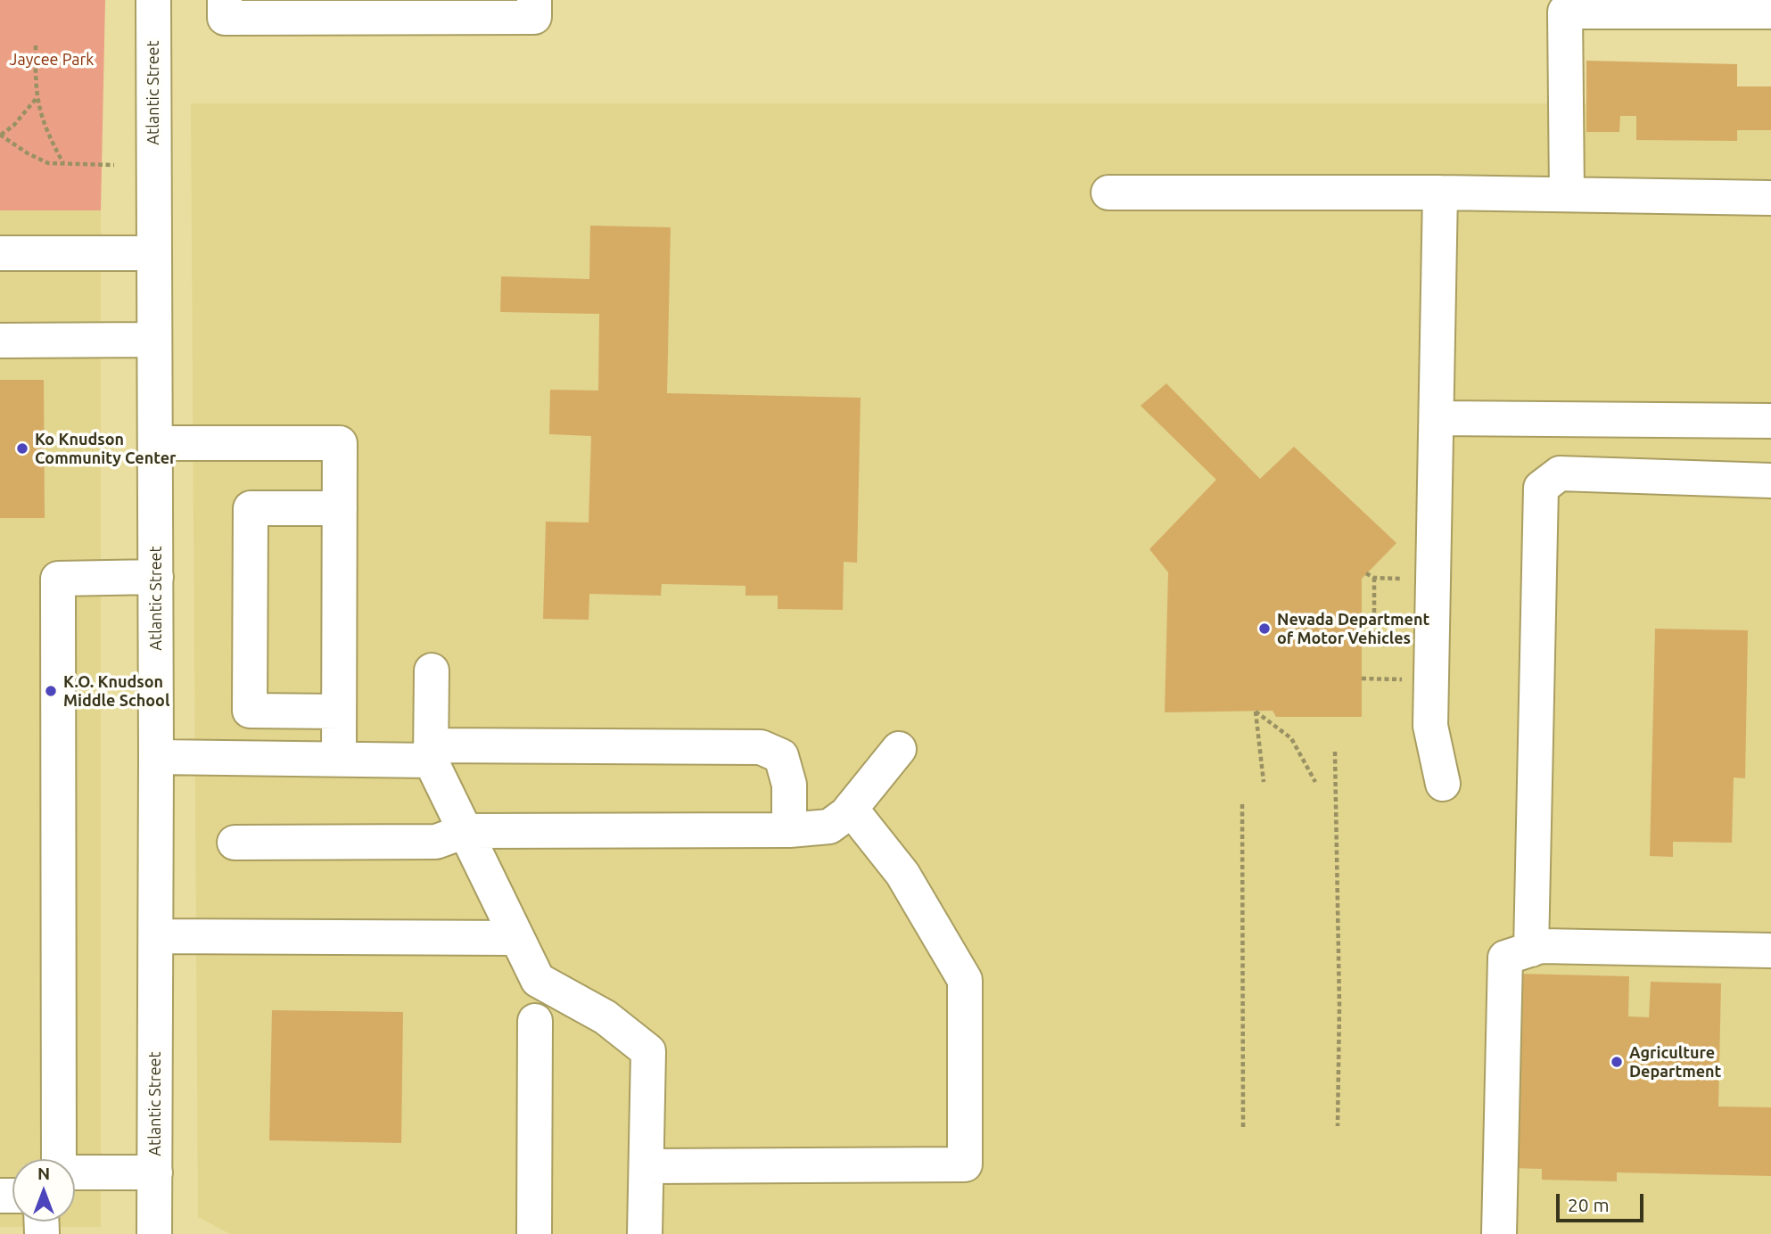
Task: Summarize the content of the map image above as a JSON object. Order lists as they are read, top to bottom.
{
  "streets": {
    "street": ["Atlantic Street"]
  },
  "parks": ["Jaycee Park"],
  "places": [
    "Ko Knudson Community Center",
    "Nevada Department of Motor Vehicles",
    "K.O. Knudson Middle School",
    "Agriculture Department"
  ],
  "scale_bar": "20 m",
  "north": "top"
}
